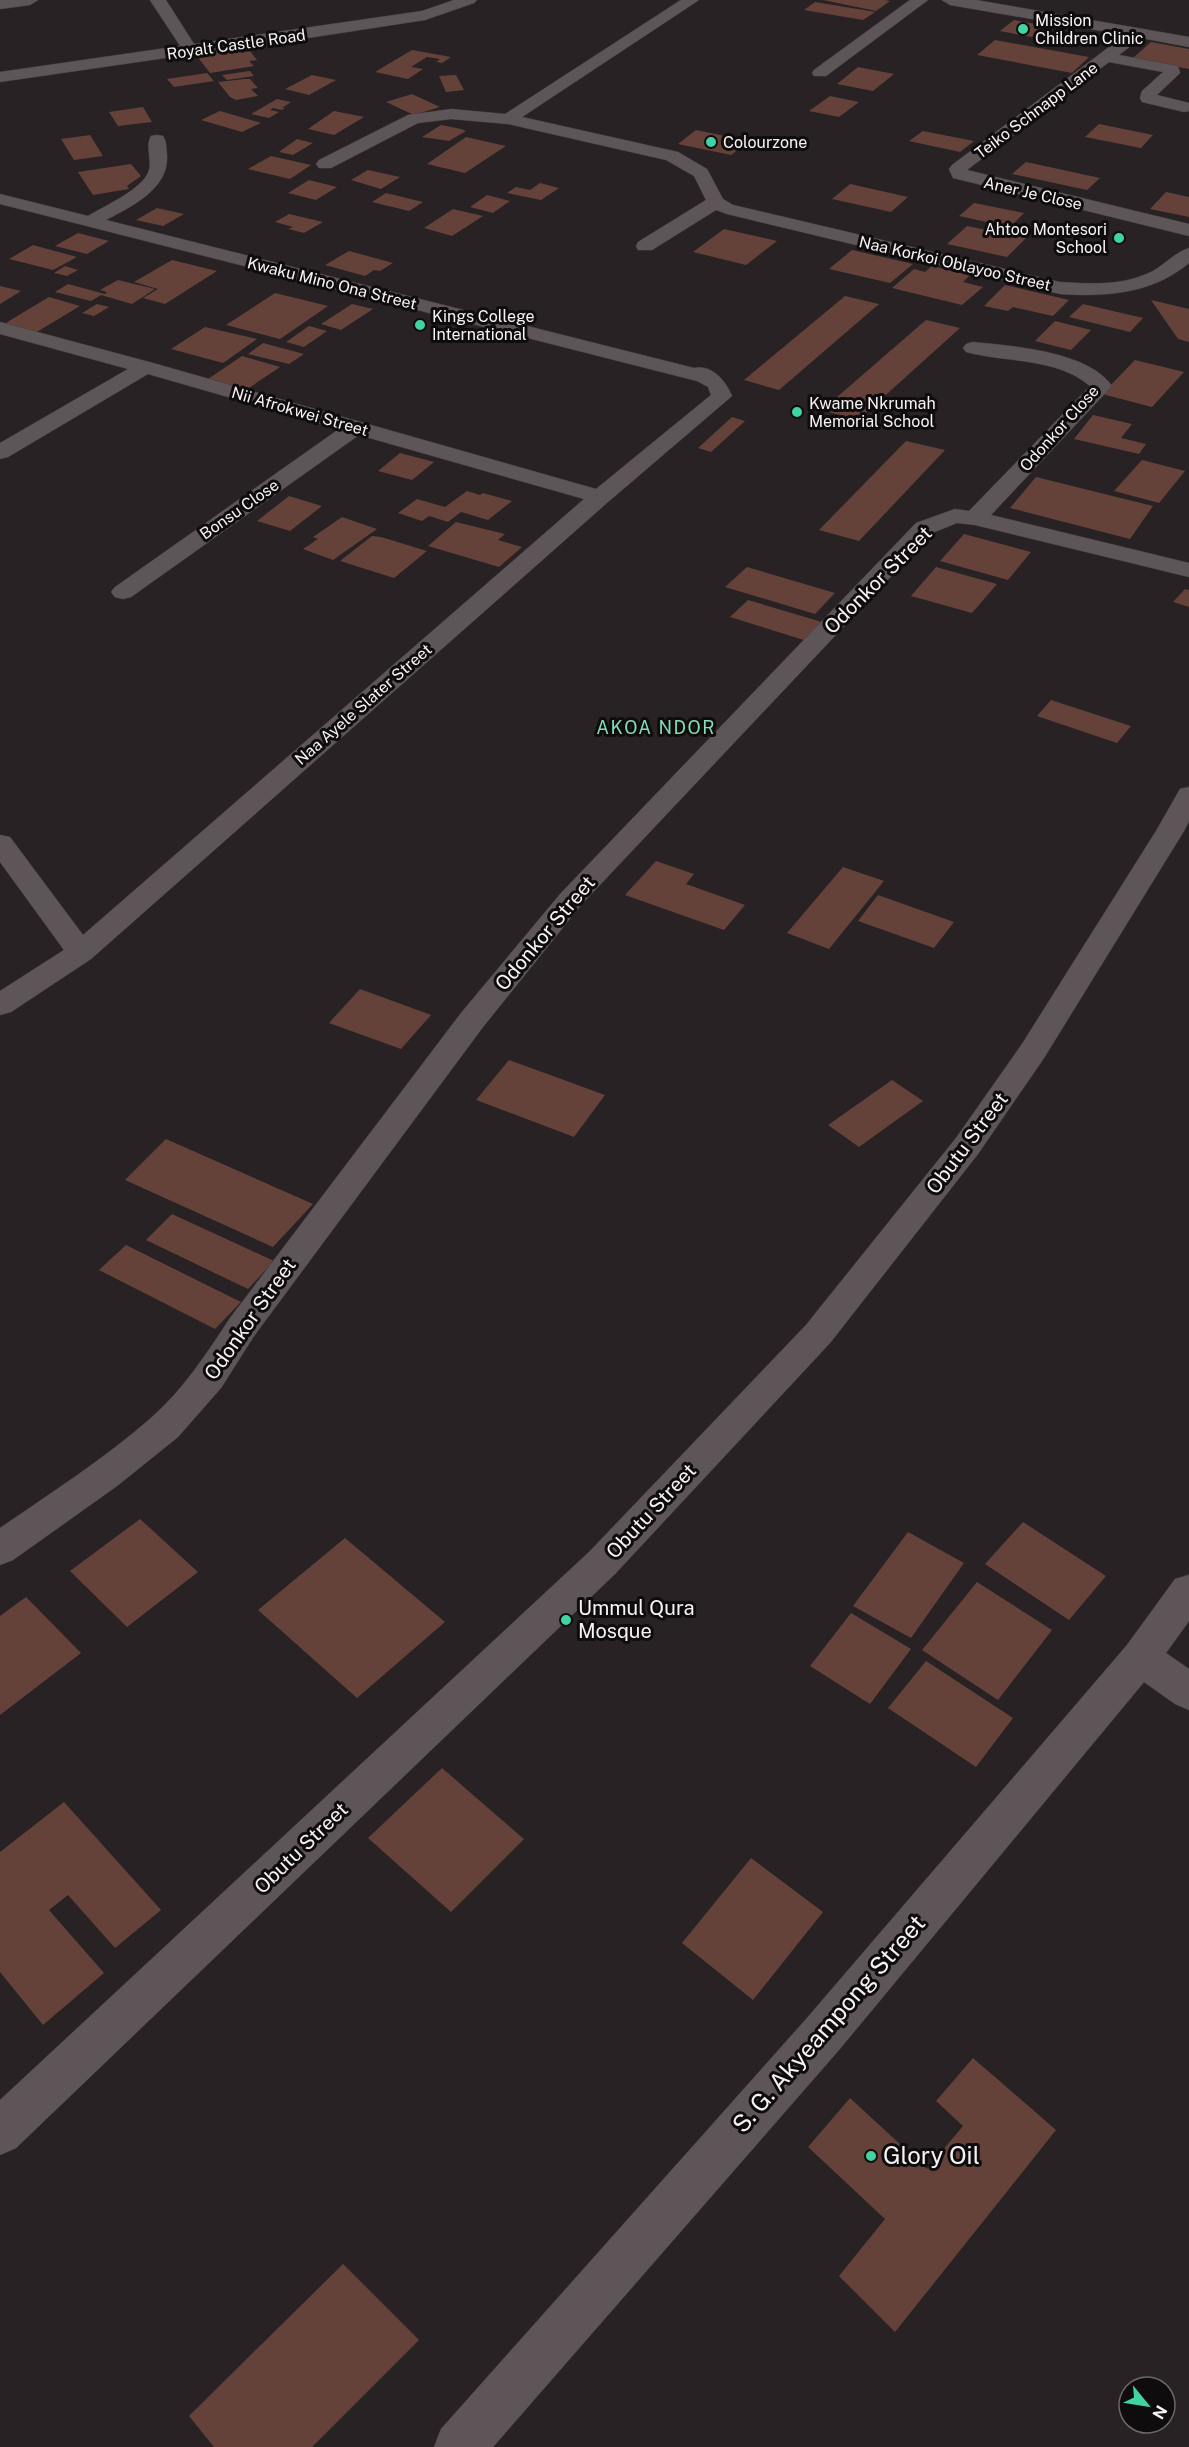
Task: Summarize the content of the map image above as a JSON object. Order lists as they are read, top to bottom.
{
  "streets": {
    "street": [
      "Royalt Castle Road",
      "Teiko Schnapp Lane",
      "Aner Je Close",
      "Naa Korkoi Oblayoo Street",
      "Kwaku Mino Ona Street",
      "Nii Afrokwei Street",
      "Odonkor Close",
      "Bonsu Close",
      "Odonkor Street",
      "Naa Ayele Slater Street",
      "Obutu Street",
      "S. G. Akyeampong Street"
    ]
  },
  "crossings": [
    ["Teiko Schnapp Lane", "Aner Je Close"],
    ["Kwaku Mino Ona Street", "Naa Ayele Slater Street"],
    ["Nii Afrokwei Street", "Bonsu Close"],
    ["Nii Afrokwei Street", "Naa Ayele Slater Street"],
    ["Odonkor Close", "Odonkor Street"]
  ],
  "districts": ["AKOA NDOR"],
  "places": [
    "Mission Children Clinic",
    "Colourzone",
    "Ahtoo Montesori School",
    "Kings College International",
    "Kwame Nkrumah Memorial School",
    "Ummul Qura Mosque",
    "Glory Oil"
  ],
  "north": "bottom right"
}
